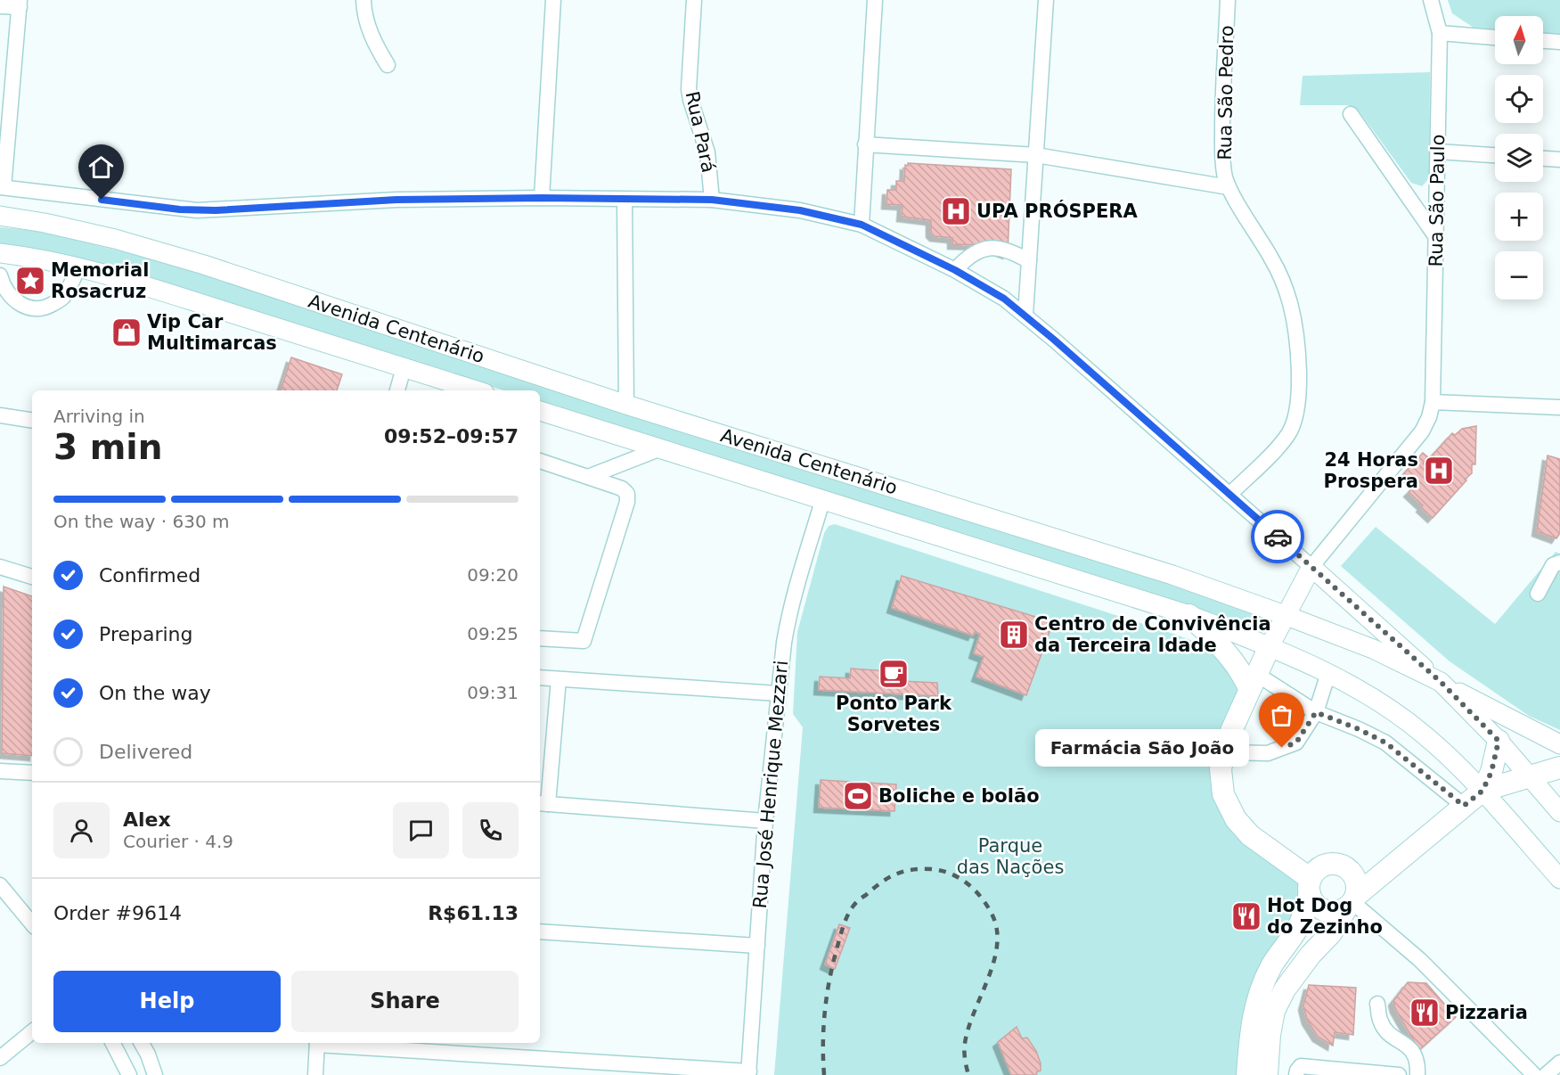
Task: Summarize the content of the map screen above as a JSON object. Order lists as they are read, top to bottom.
{
  "streets": {
    "main road": ["Avenida Centenário"],
    "street": [
      "Rua São Pedro",
      "Rua Pará",
      "Rua São Paulo",
      "Rua José Henrique Mezzari"
    ]
  },
  "crossings": [
    ["Avenida Centenário", "Rua José Henrique Mezzari"]
  ],
  "parks": ["Parque das Nações"],
  "places": {
    "hospital": ["UPA PRÓSPERA", "24 Horas Prospera"],
    "place": ["Memorial Rosacruz"],
    "shop": ["Vip Car Multimarcas"],
    "building": ["Centro de Convivência da Terceira Idade"],
    "cafe": ["Ponto Park Sorvetes"],
    "other": ["Farmácia São João"],
    "sports": ["Boliche e bolão"],
    "restaurant": ["Hot Dog do Zezinho", "Pizzaria"]
  },
  "north": "top",
  "page": {
    "map_buttons": ["+", "−"],
    "heading": ["3 min", "Arriving in", "09:52–09:57"],
    "panel": [
      "Alex",
      "Courier · 4.9",
      "Order #9614",
      "R$61.13"
    ],
    "bar": "On the way · 630 m",
    "list": [
      ["Confirmed", "09:20"],
      ["Preparing", "09:25"],
      ["On the way", "09:31"],
      "Delivered"
    ],
    "bubble": "Farmácia São João",
    "buttons": ["Help", "Share"]
  }
}
